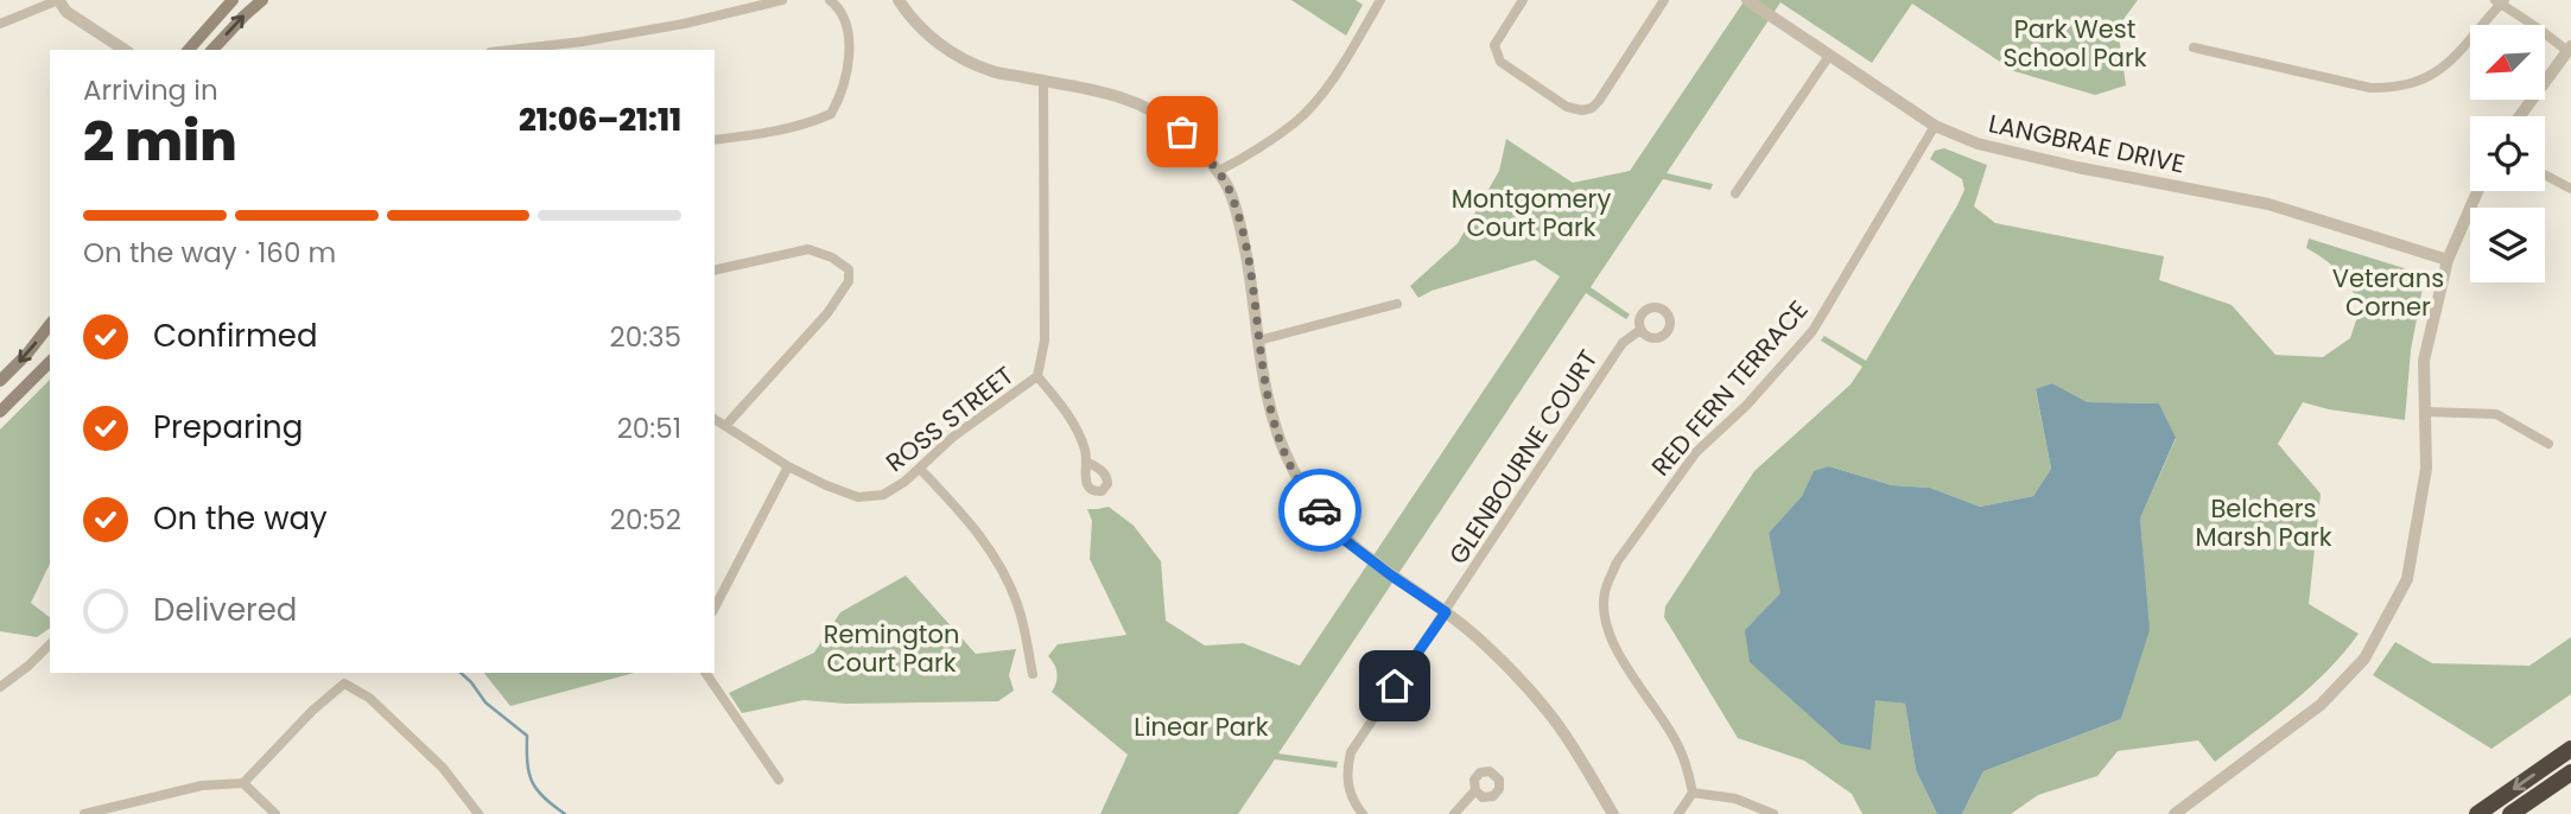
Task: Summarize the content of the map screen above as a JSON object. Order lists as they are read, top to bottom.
{
  "streets": {
    "street": [
      "LANGBRAE DRIVE",
      "RED FERN TERRACE",
      "ROSS STREET",
      "GLENBOURNE COURT"
    ]
  },
  "crossings": [
    ["LANGBRAE DRIVE", "RED FERN TERRACE"]
  ],
  "parks": [
    "Park West School Park",
    "Montgomery Court Park",
    "Veterans Corner",
    "Belchers Marsh Park",
    "Remington Court Park",
    "Linear Park"
  ],
  "north": "bottom left",
  "page": {
    "heading": ["2 min", "Arriving in", "21:06–21:11"],
    "bar": "On the way · 160 m",
    "list": [
      ["Confirmed", "20:35"],
      ["Preparing", "20:51"],
      ["On the way", "20:52"],
      "Delivered"
    ]
  }
}
